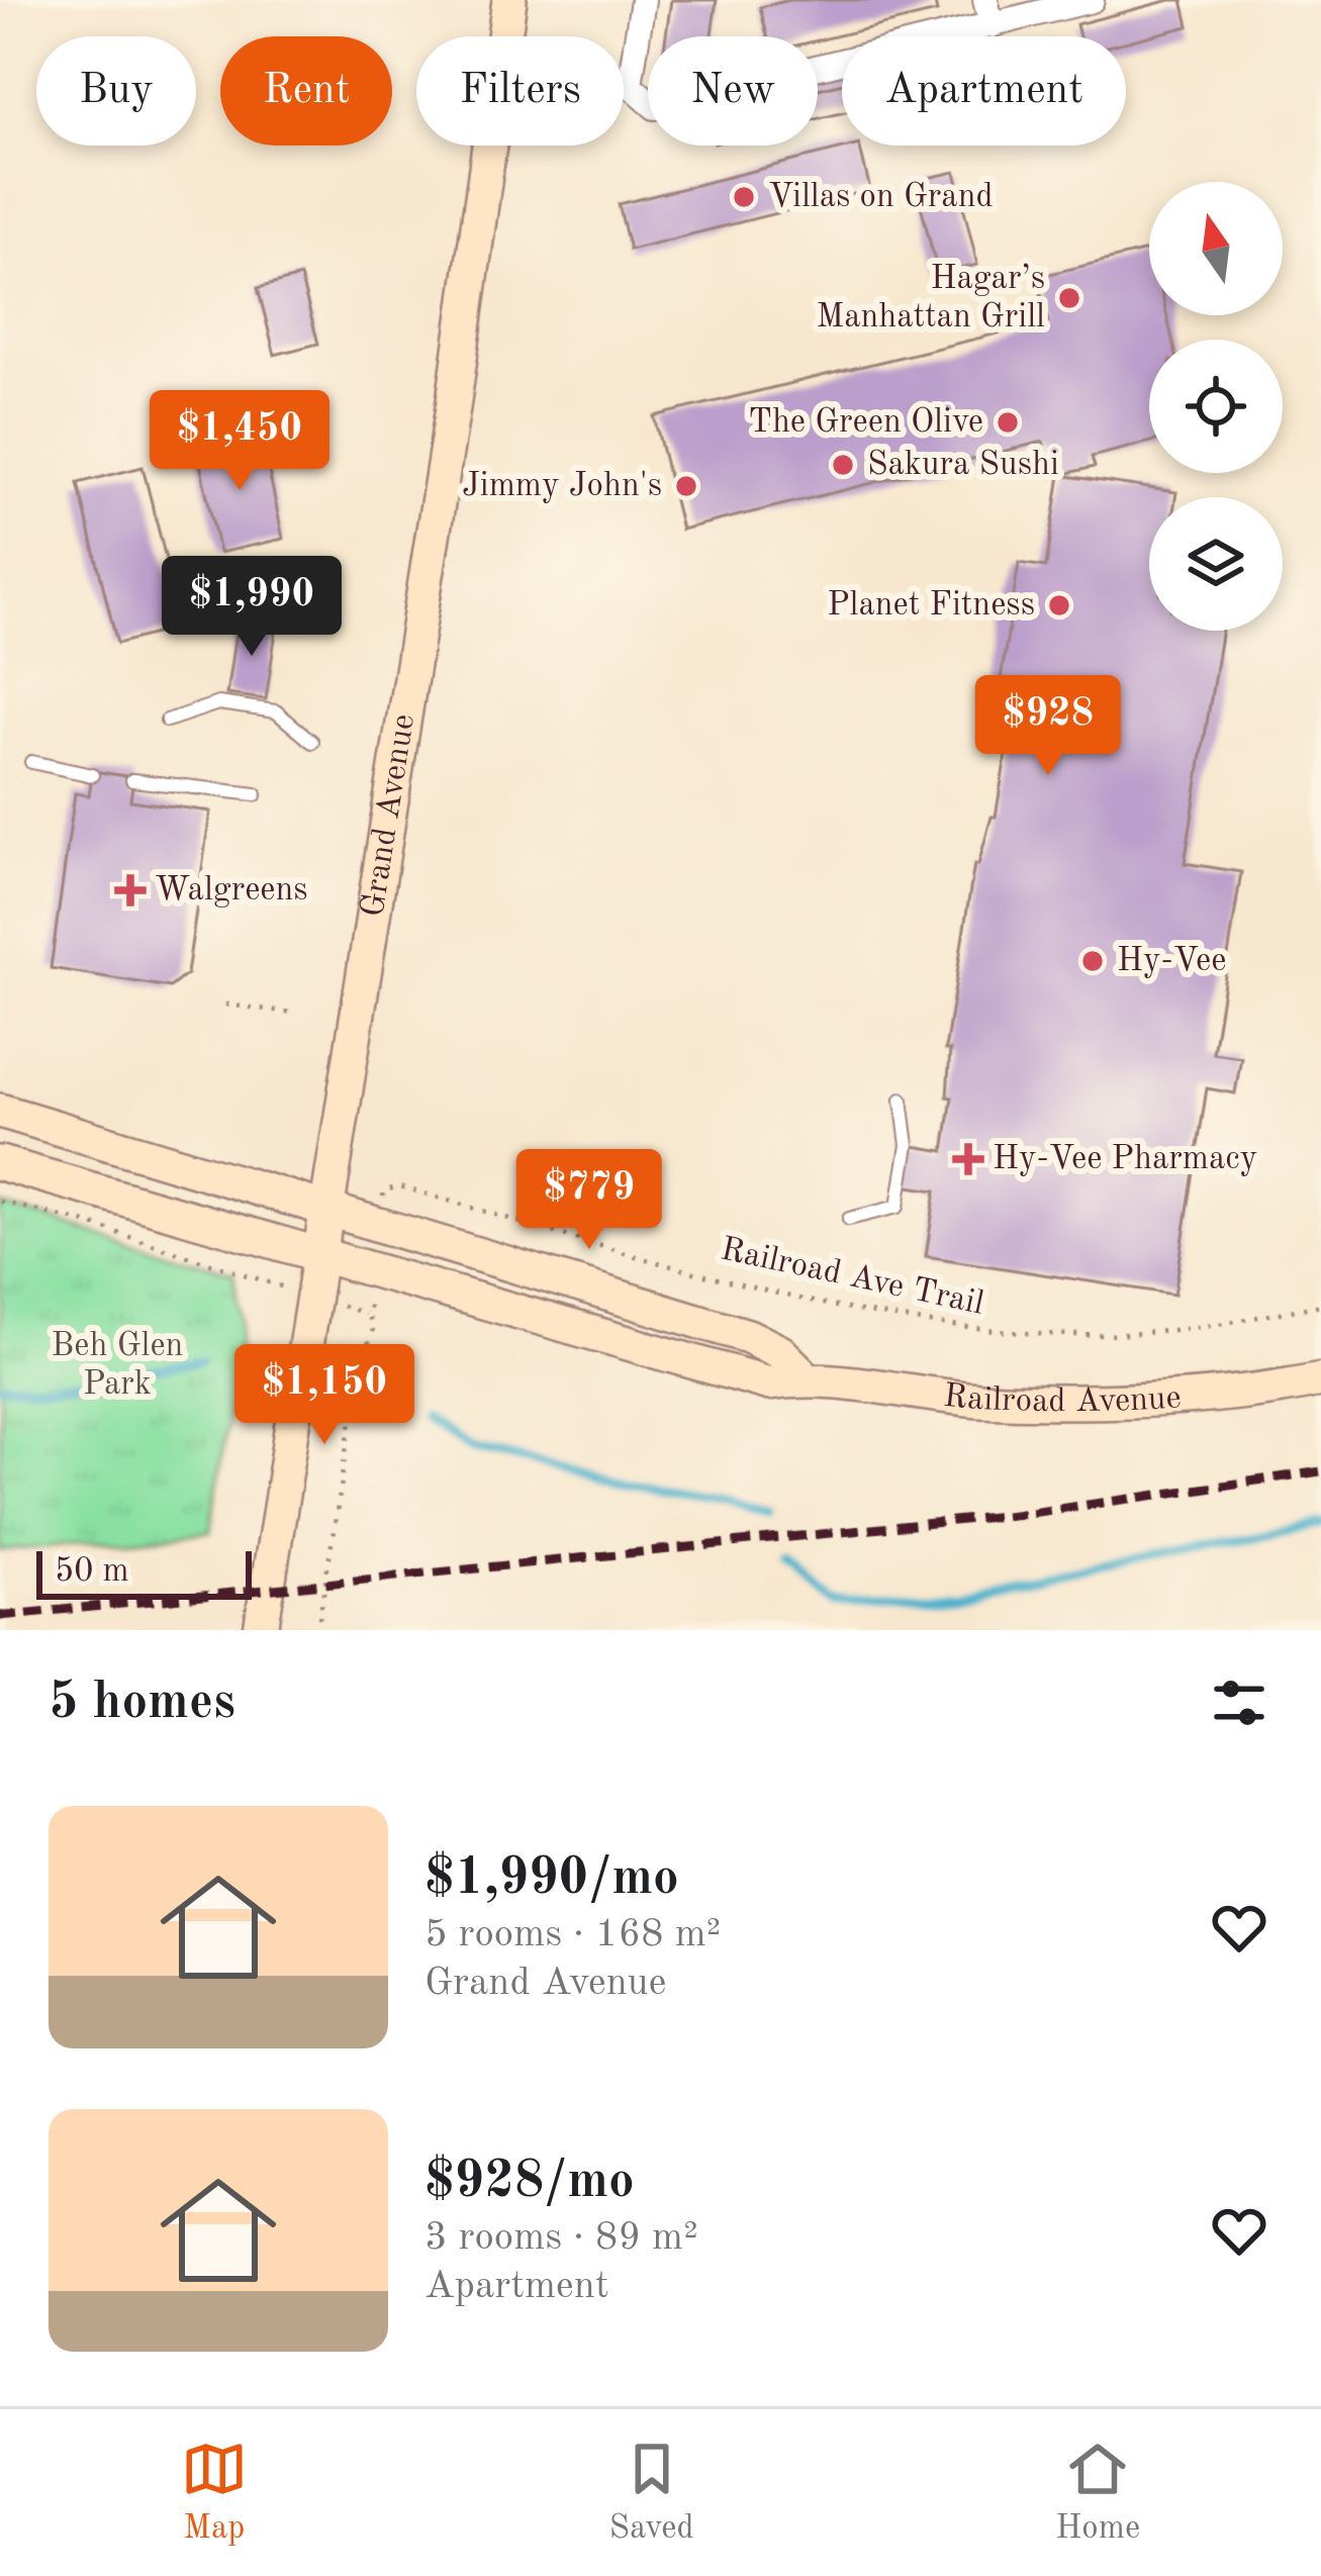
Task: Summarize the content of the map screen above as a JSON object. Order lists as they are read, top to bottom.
{
  "streets": {
    "main road": ["Grand Avenue", "Railroad Avenue"],
    "path": ["Railroad Ave Trail"]
  },
  "crossings": [
    ["Grand Avenue", "Railroad Avenue"]
  ],
  "parks": ["Beh Glen Park"],
  "places": {
    "other": [
      "Villas on Grand",
      "Hagar’s Manhattan Grill",
      "The Green Olive",
      "Sakura Sushi",
      "Jimmy John's",
      "Planet Fitness",
      "Hy-Vee"
    ],
    "health": ["Walgreens", "Hy-Vee Pharmacy"]
  },
  "scale_bar": "50 m",
  "north": "top",
  "page": {
    "chip": [
      "Buy",
      "Rent",
      "Filters",
      "New",
      "Apartment"
    ],
    "price": [
      "$1,450",
      "$1,990",
      "$928",
      "$779",
      "$1,150"
    ],
    "scale": "50 m",
    "heading": "5 homes",
    "list": [
      {
        "name": "$1,990/mo",
        "note": "5 rooms · 168 m² · Grand Avenue"
      },
      {
        "name": "$928/mo",
        "note": "3 rooms · 89 m² · Apartment"
      }
    ],
    "tabs": ["Map", "Saved", "Home"]
  }
}
